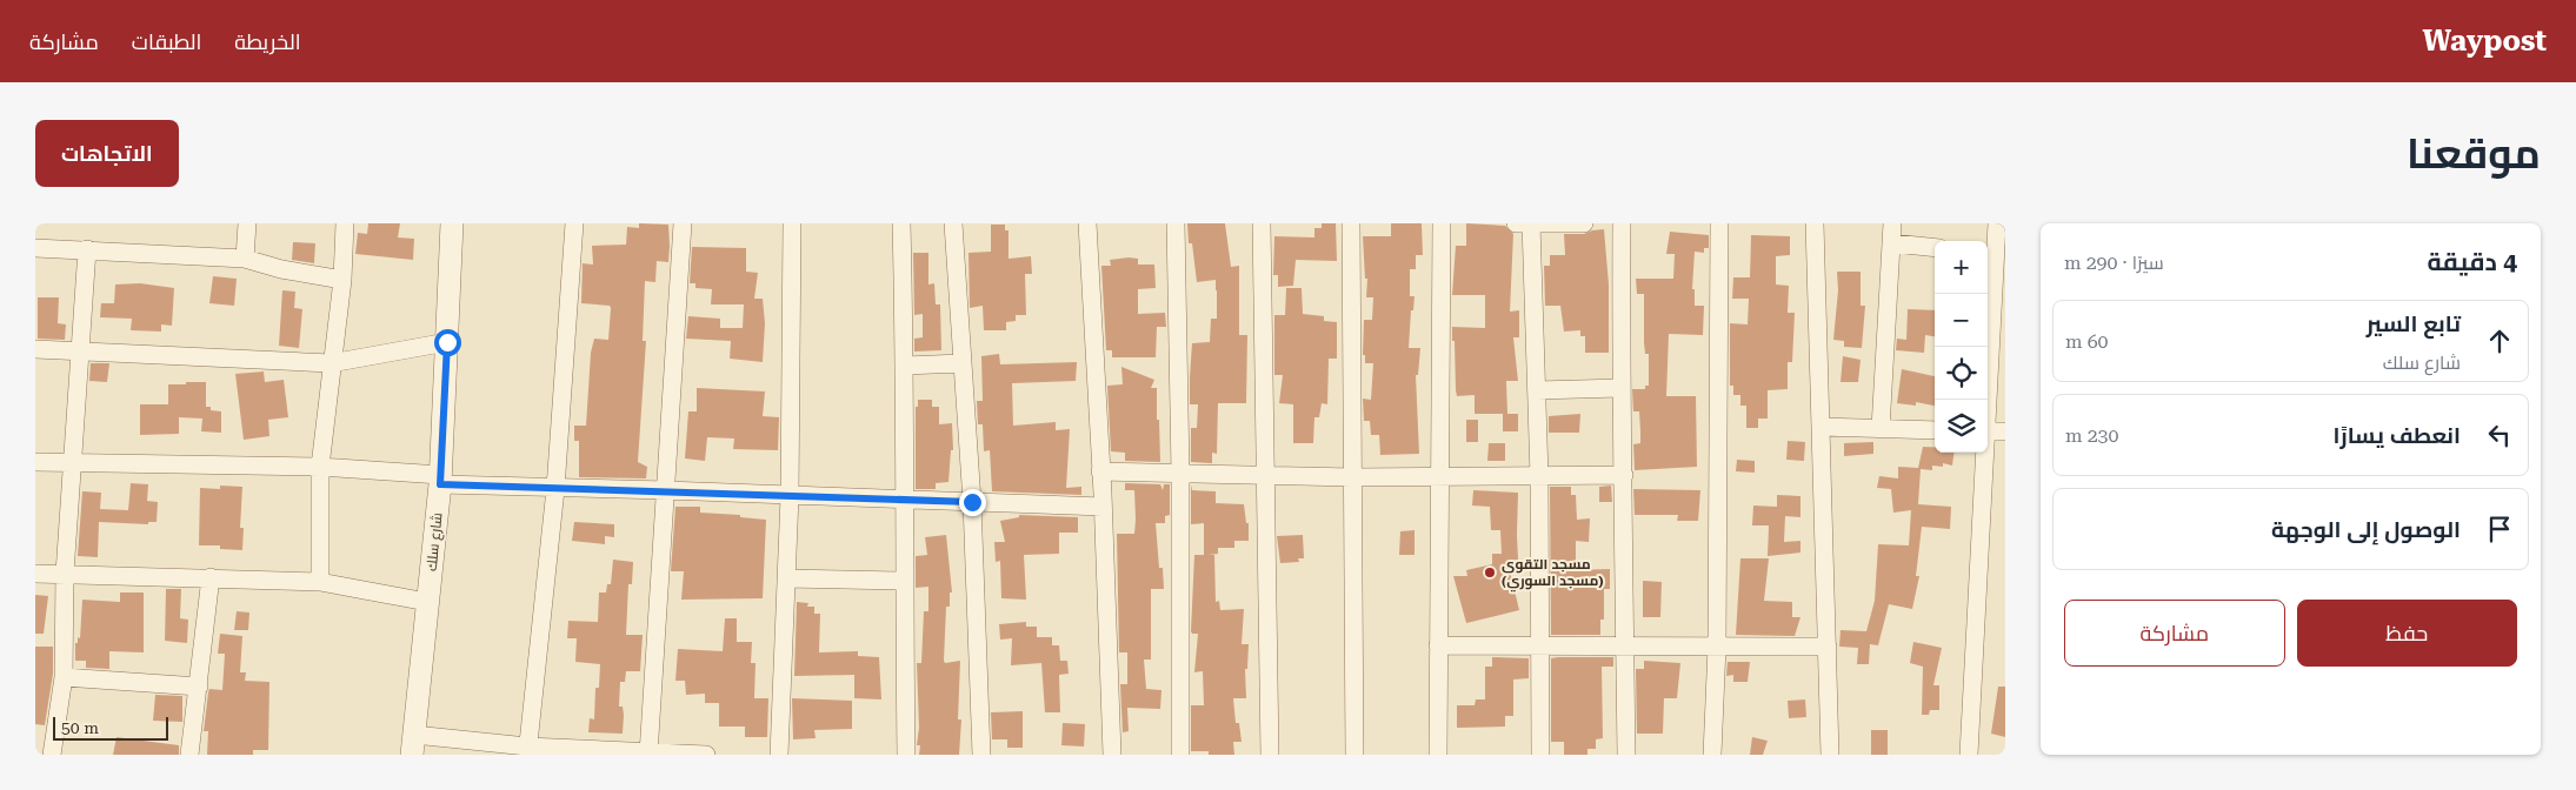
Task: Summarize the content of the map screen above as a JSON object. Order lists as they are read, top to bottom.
{
  "streets": {
    "street": ["شارع سلك"]
  },
  "places": ["مسجد التقوى (مسجد السوري)"],
  "scale_bar": "50 m",
  "page": {
    "header": "Waypost",
    "nav": ["الخريطة", "الطبقات", "مشاركة"],
    "title": "موقعنا",
    "buttons": [
      "الاتجاهات",
      ["حفظ", "مشاركة"]
    ],
    "heading": ["4 دقيقة", "سيرًا · 290 m"],
    "map_buttons": ["+", "−"],
    "list": [
      ["تابع السير", "شارع سلك", "60 m"],
      ["انعطف يسارًا", "230 m"],
      "الوصول إلى الوجهة"
    ],
    "scale": "50 m"
  }
}
